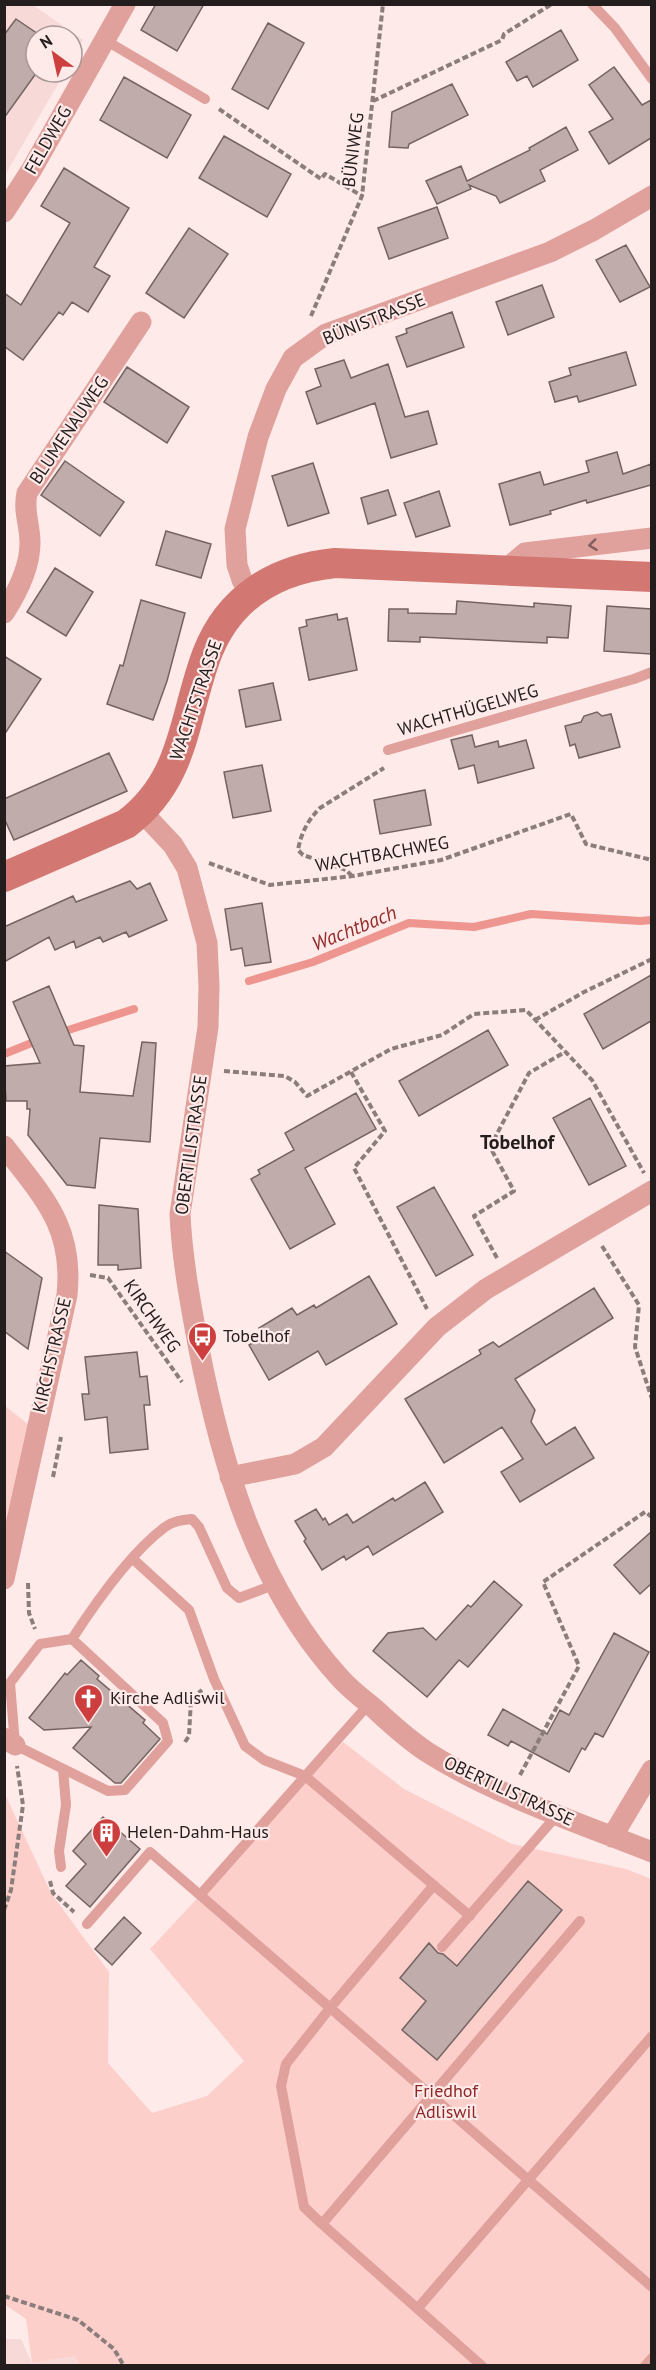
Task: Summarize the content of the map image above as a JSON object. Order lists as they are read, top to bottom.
{
  "streets": {
    "main road": ["WACHTSTRASSE"],
    "street": [
      "FELDWEG",
      "BÜNISTRASSE",
      "BLUMENAUWEG",
      "OBERTILISTRASSE",
      "KIRCHSTRASSE"
    ],
    "lane": ["WACHTHÜGELWEG"],
    "path": ["BÜNIWEG", "WACHTBACHWEG", "KIRCHWEG"]
  },
  "crossings": [
    ["BÜNIWEG", "BÜNISTRASSE"],
    ["BÜNISTRASSE", "WACHTSTRASSE"],
    ["WACHTSTRASSE", "OBERTILISTRASSE"],
    ["WACHTHÜGELWEG", "WACHTBACHWEG"],
    ["KIRCHWEG", "KIRCHSTRASSE"]
  ],
  "districts": ["Tobelhof"],
  "water": ["Wachtbach"],
  "parks": ["Friedhof Adliswil"],
  "places": {
    "bus stop": ["Tobelhof"],
    "church": ["Kirche Adliswil"],
    "building": ["Helen-Dahm-Haus"]
  },
  "north": "top left"
}
